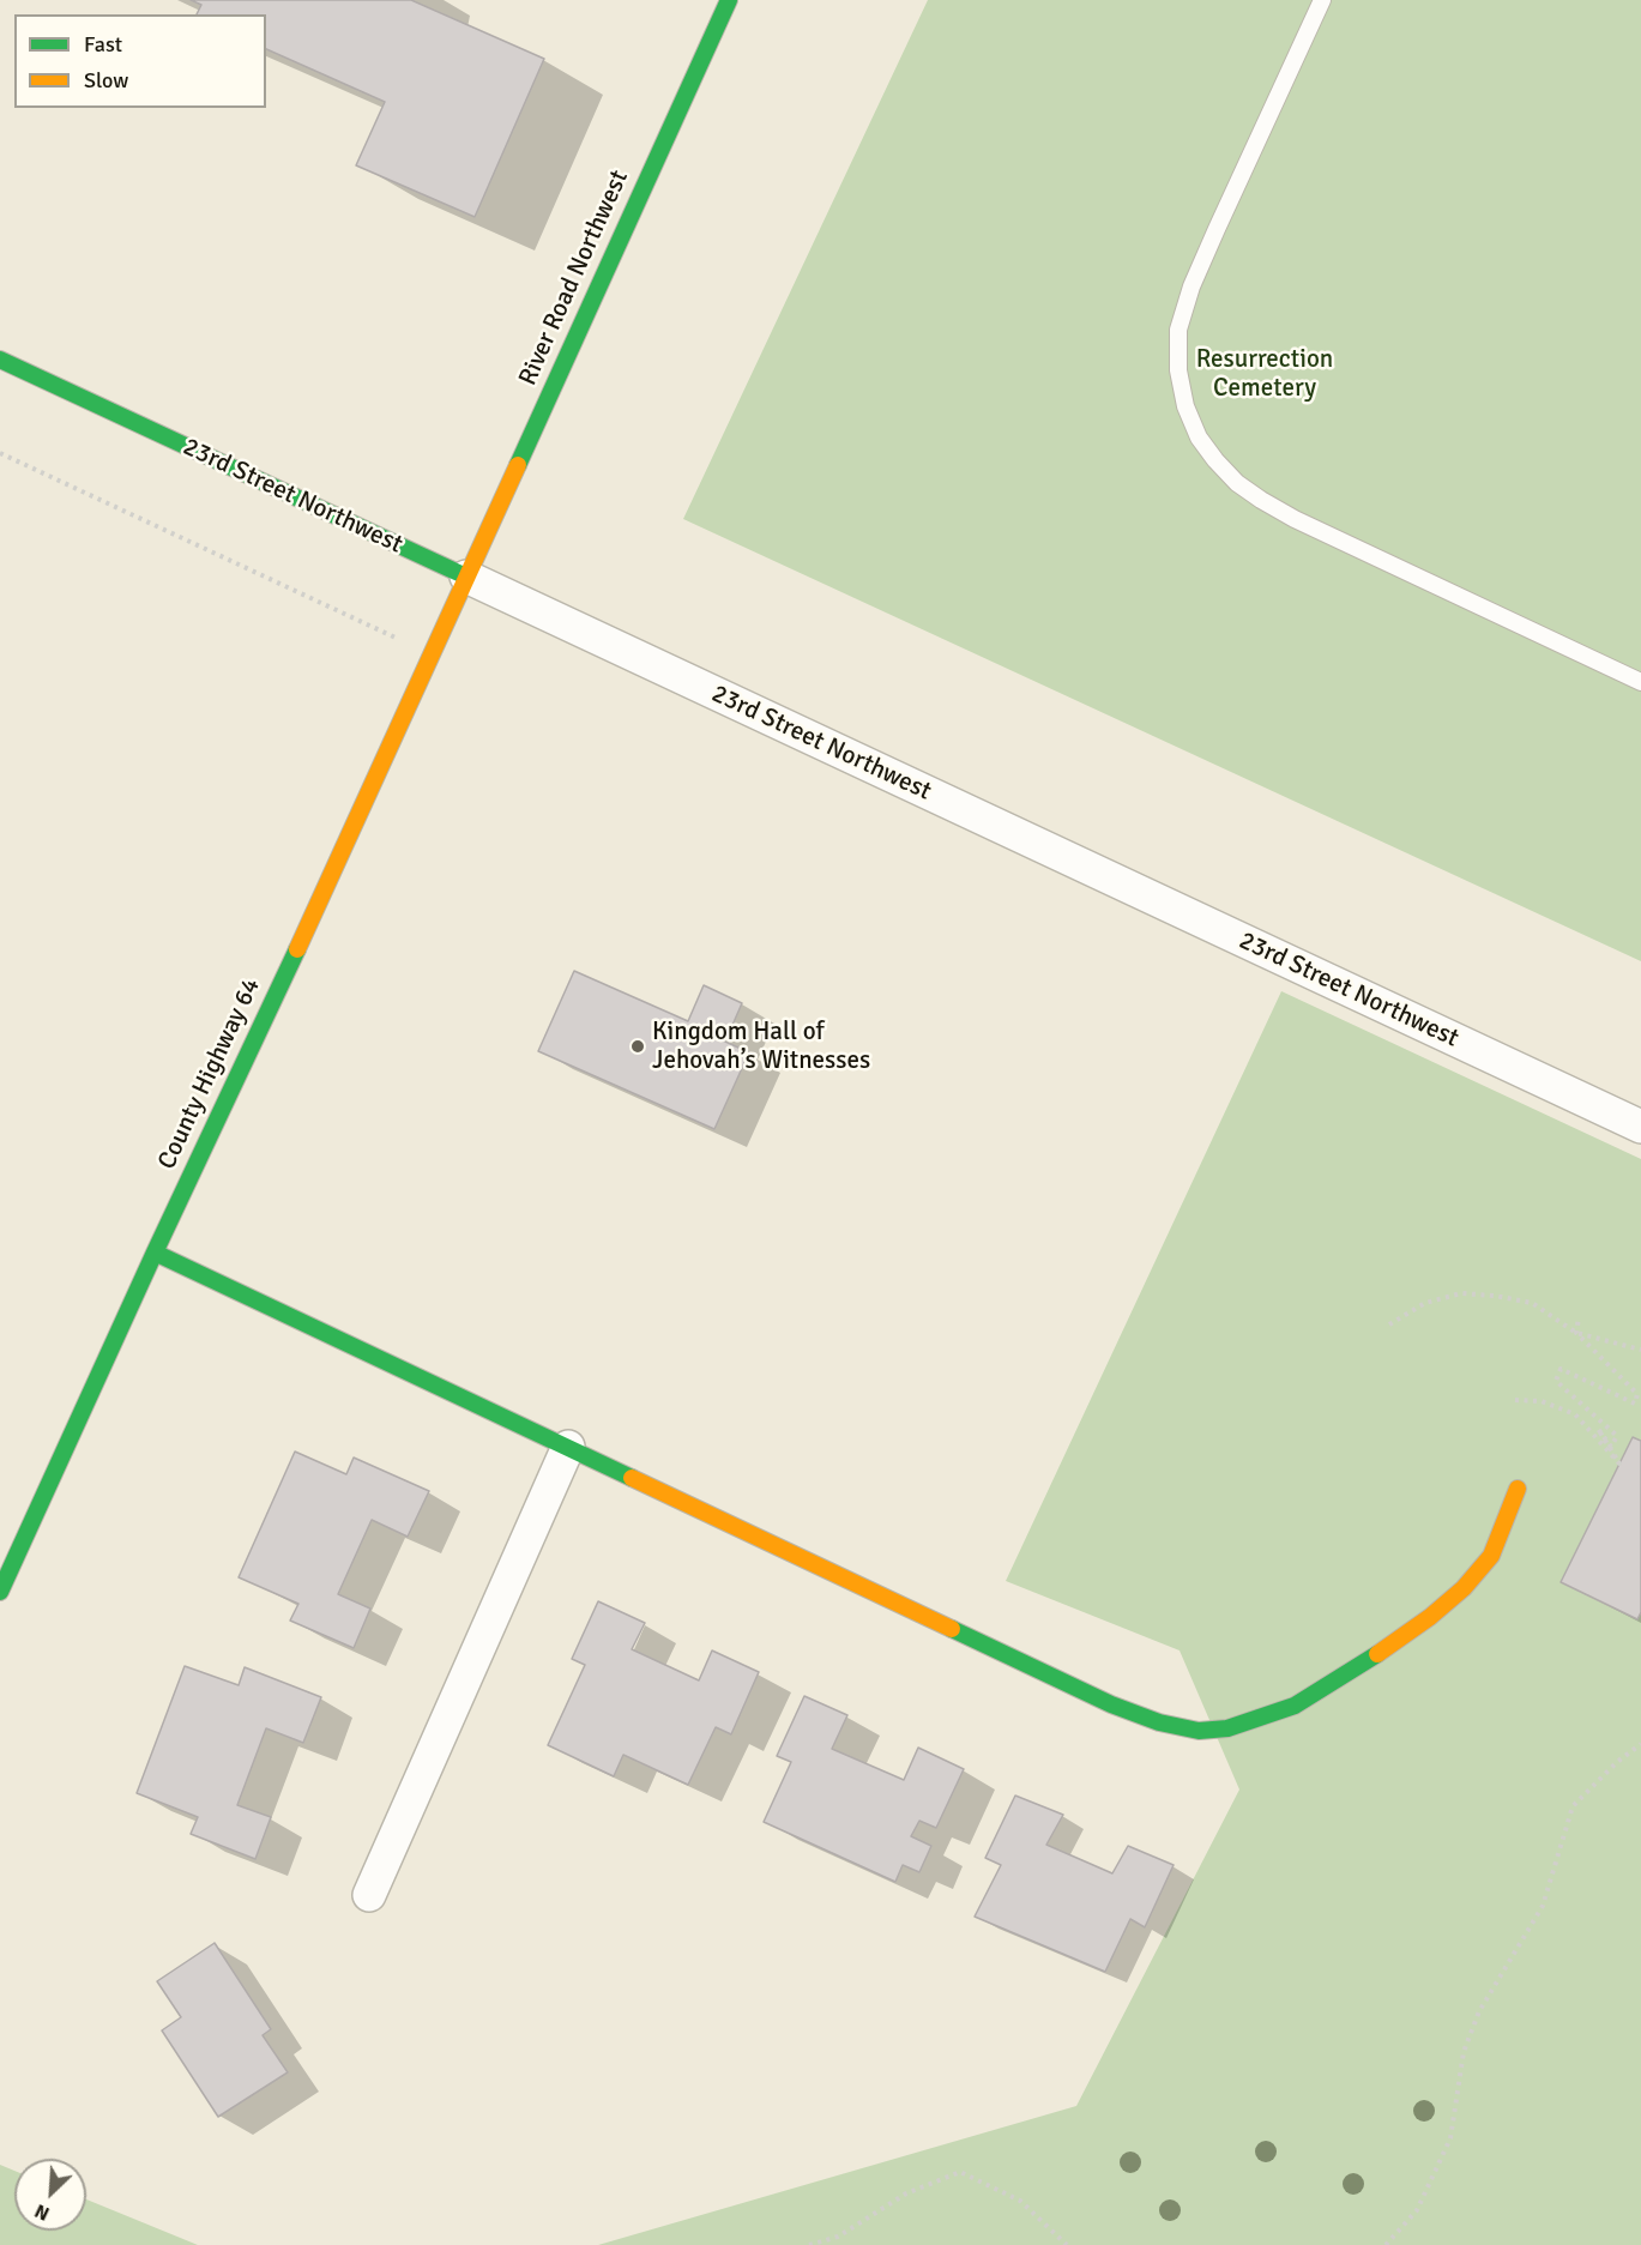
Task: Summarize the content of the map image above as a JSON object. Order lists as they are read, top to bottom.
{
  "streets": {
    "street": ["River Road Northwest", "23rd Street Northwest", "County Highway 64"]
  },
  "crossings": [
    ["River Road Northwest", "23rd Street Northwest"],
    ["River Road Northwest", "County Highway 64"],
    ["23rd Street Northwest", "County Highway 64"]
  ],
  "parks": ["Resurrection Cemetery"],
  "places": ["Kingdom Hall of Jehovah’s Witnesses"],
  "legend": ["Fast", "Slow"],
  "north": "bottom left"
}
